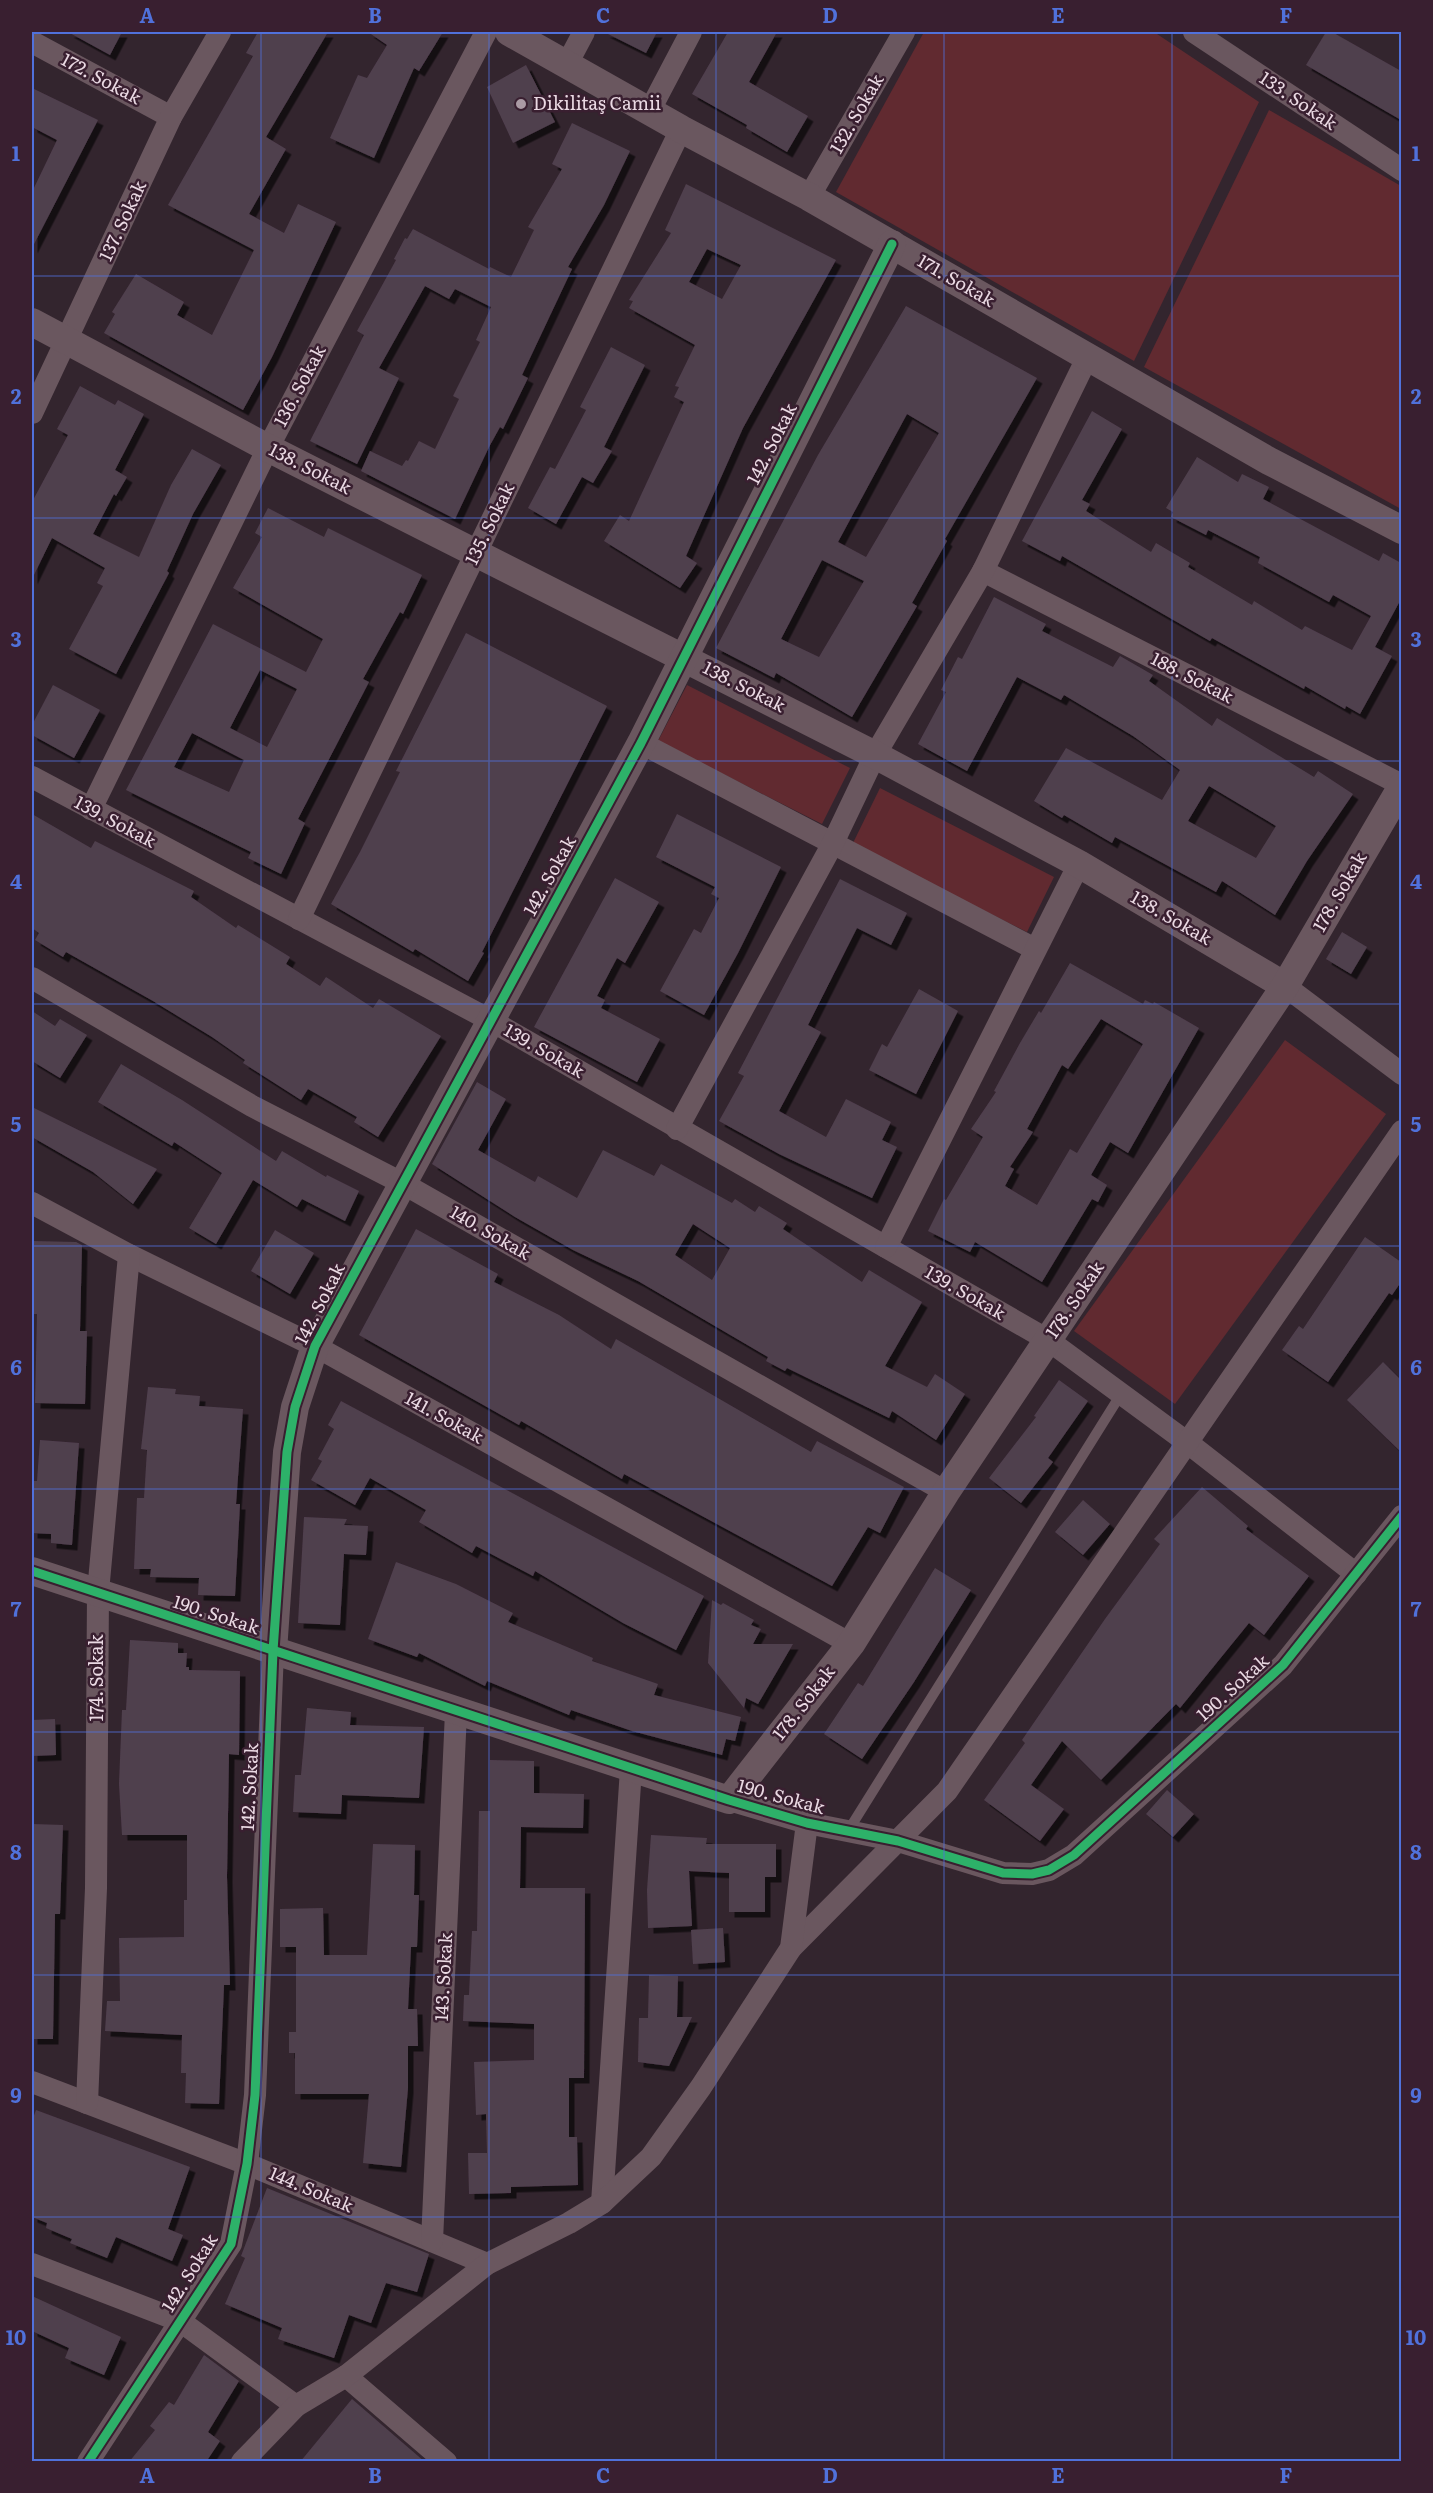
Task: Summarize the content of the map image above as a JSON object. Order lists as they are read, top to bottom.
{
  "streets": {
    "street": [
      "172. Sokak",
      "133. Sokak",
      "132. Sokak",
      "137. Sokak",
      "171. Sokak",
      "136. Sokak",
      "142. Sokak",
      "138. Sokak",
      "135. Sokak",
      "188. Sokak",
      "139. Sokak",
      "178. Sokak",
      "140. Sokak",
      "141. Sokak",
      "190. Sokak",
      "174. Sokak",
      "143. Sokak",
      "144. Sokak"
    ]
  },
  "crossings": [
    ["172. Sokak", "137. Sokak"],
    ["132. Sokak", "171. Sokak"],
    ["137. Sokak", "138. Sokak"],
    ["171. Sokak", "142. Sokak"],
    ["171. Sokak", "135. Sokak"],
    ["136. Sokak", "138. Sokak"],
    ["136. Sokak", "139. Sokak"],
    ["142. Sokak", "138. Sokak"],
    ["142. Sokak", "139. Sokak"],
    ["142. Sokak", "140. Sokak"],
    ["142. Sokak", "141. Sokak"],
    ["142. Sokak", "190. Sokak"],
    ["142. Sokak", "144. Sokak"],
    ["138. Sokak", "135. Sokak"],
    ["138. Sokak", "178. Sokak"],
    ["135. Sokak", "139. Sokak"],
    ["188. Sokak", "178. Sokak"],
    ["139. Sokak", "178. Sokak"],
    ["139. Sokak", "190. Sokak"],
    ["178. Sokak", "140. Sokak"],
    ["178. Sokak", "141. Sokak"],
    ["178. Sokak", "190. Sokak"],
    ["141. Sokak", "174. Sokak"],
    ["190. Sokak", "174. Sokak"],
    ["190. Sokak", "143. Sokak"],
    ["174. Sokak", "144. Sokak"],
    ["143. Sokak", "144. Sokak"]
  ],
  "places": ["Dikilitaş Camii"],
  "grid": {
    "columns": [
      "A",
      "B",
      "C",
      "D",
      "E",
      "F"
    ],
    "rows": [
      "1",
      "2",
      "3",
      "4",
      "5",
      "6",
      "7",
      "8",
      "9",
      "10"
    ]
  }
}
